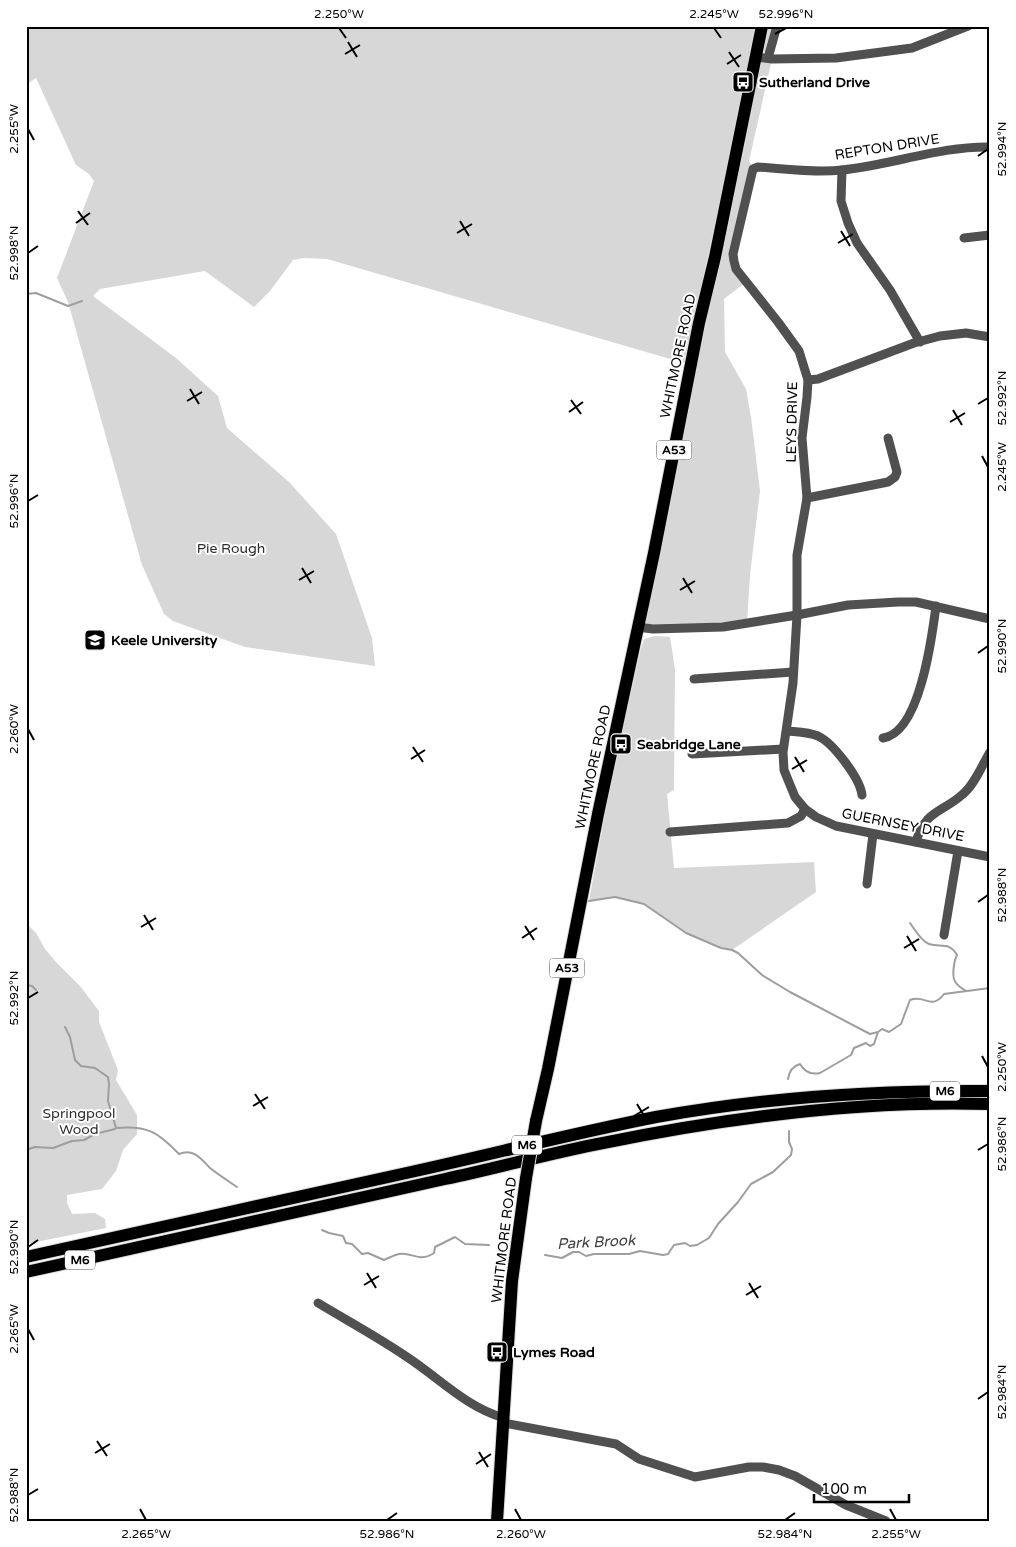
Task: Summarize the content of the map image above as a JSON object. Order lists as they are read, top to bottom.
{
  "streets": {
    "highway": ["WHITMORE ROAD", "A53", "M6"],
    "street": ["REPTON DRIVE", "LEYS DRIVE", "GUERNSEY DRIVE"]
  },
  "crossings": [
    ["REPTON DRIVE", "LEYS DRIVE"],
    ["LEYS DRIVE", "GUERNSEY DRIVE"]
  ],
  "water": ["Park Brook"],
  "parks": ["Pie Rough", "Springpool Wood"],
  "places": {
    "bus stop": ["Sutherland Drive", "Seabridge Lane", "Lymes Road"],
    "school or university": ["Keele University"]
  },
  "scale_bar": "100 m",
  "coordinates": [
    "2.250°W",
    "2.245°W",
    "52.996°N",
    "2.255°W",
    "52.994°N",
    "52.998°N",
    "52.992°N",
    "52.990°N",
    "2.260°W",
    "52.988°N",
    "52.986°N",
    "2.265°W",
    "52.984°N"
  ]
}
